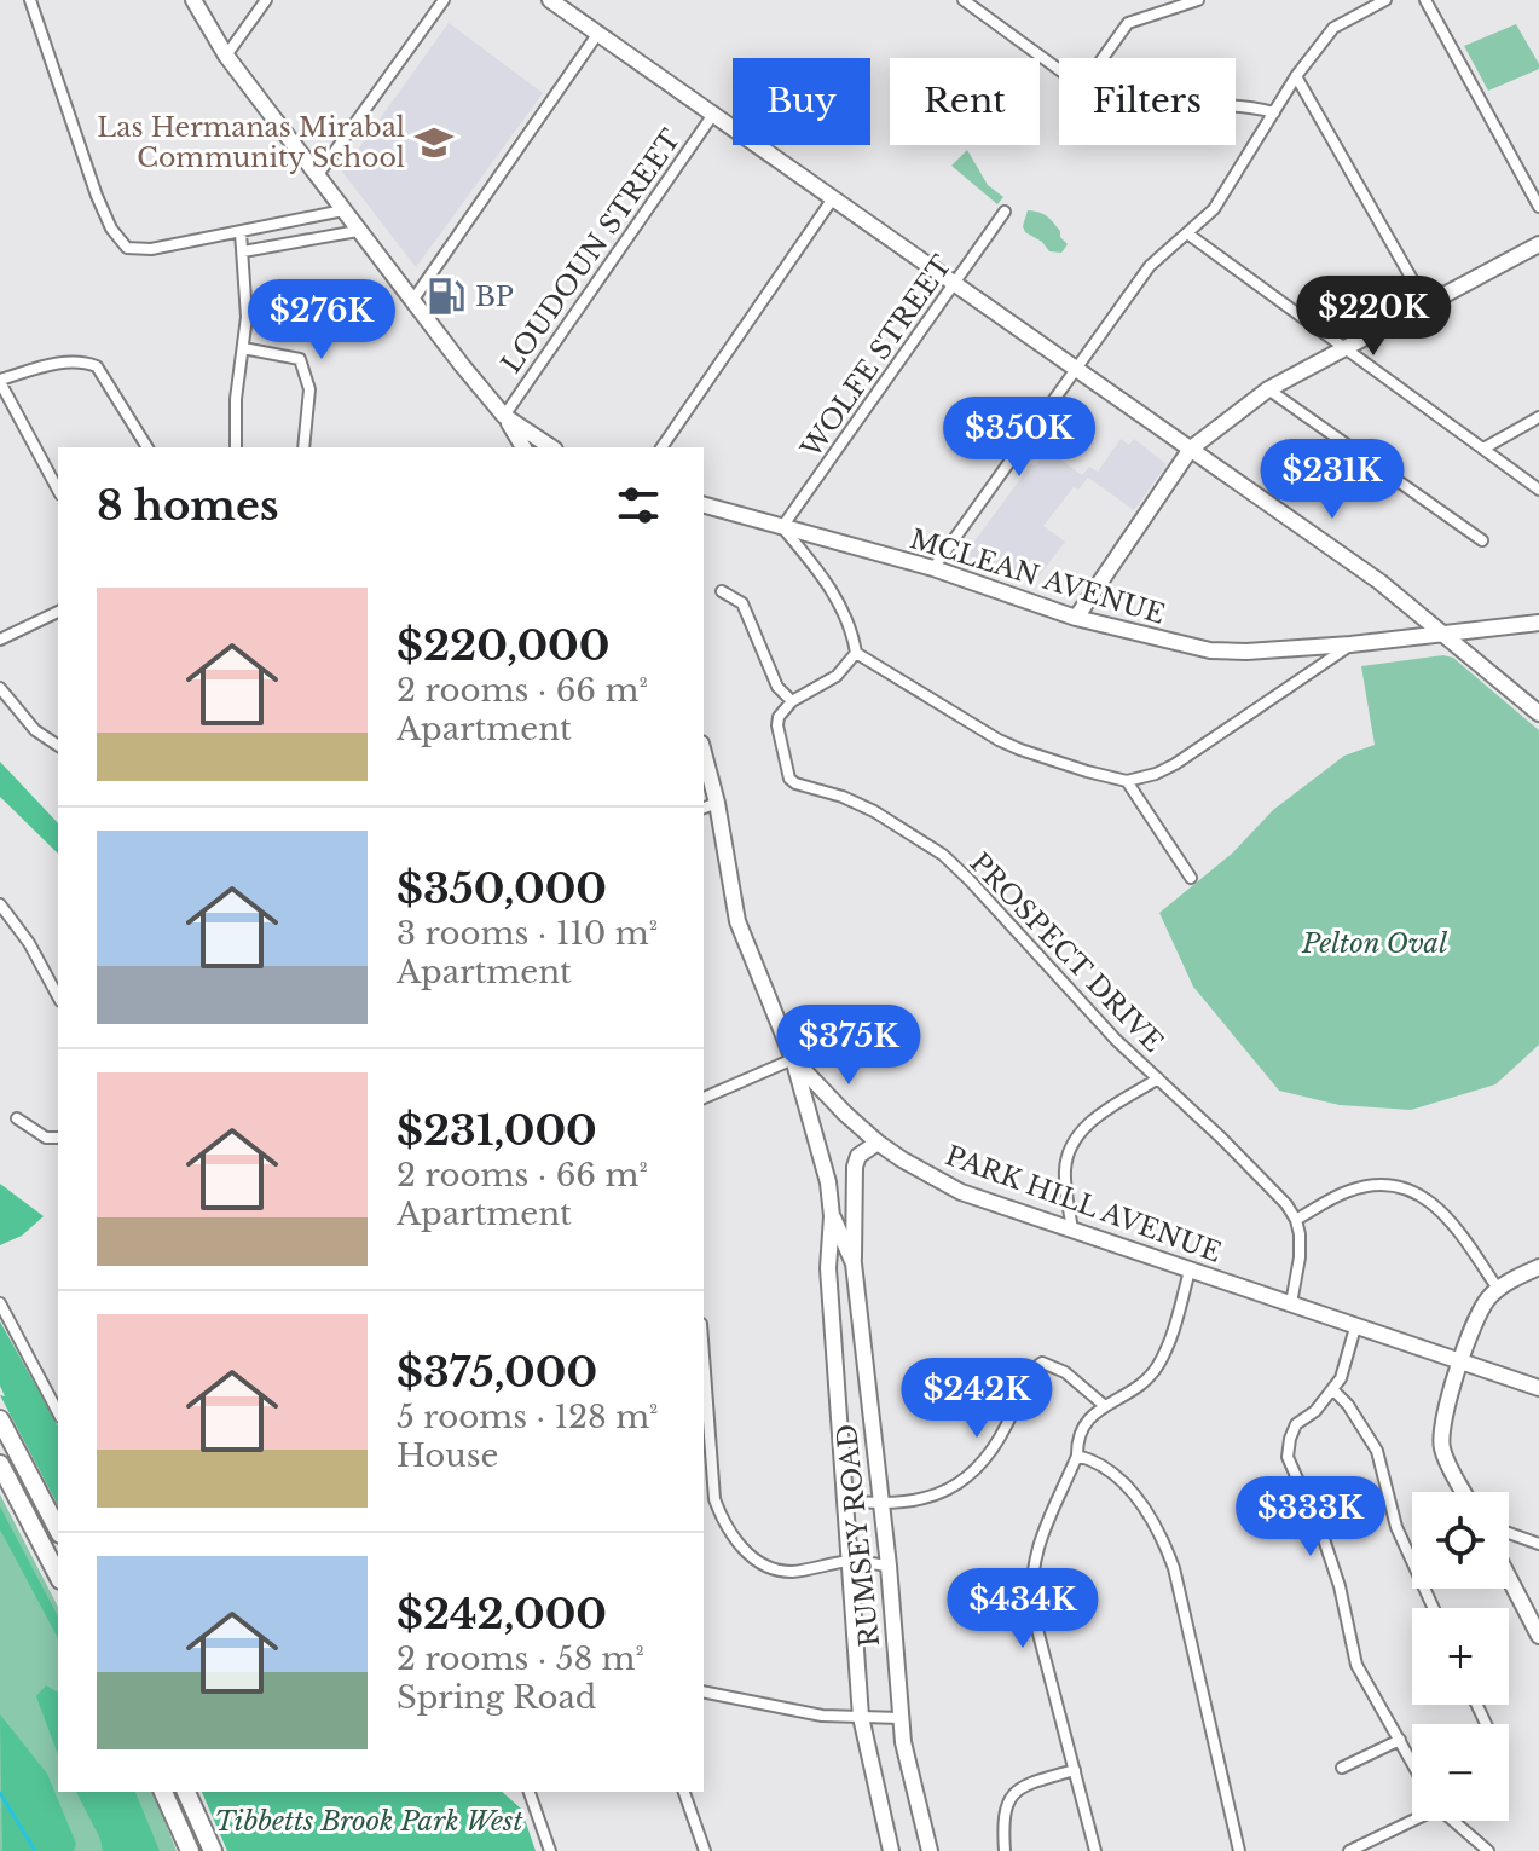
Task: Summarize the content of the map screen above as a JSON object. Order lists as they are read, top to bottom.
{
  "streets": {
    "street": [
      "LOUDOUN STREET",
      "WOLFE STREET",
      "MCLEAN AVENUE",
      "PROSPECT DRIVE",
      "PARK HILL AVENUE",
      "RUMSEY ROAD"
    ]
  },
  "crossings": [
    ["WOLFE STREET", "MCLEAN AVENUE"],
    ["PARK HILL AVENUE", "RUMSEY ROAD"]
  ],
  "parks": ["Pelton Oval", "Tibbetts Brook Park West"],
  "places": {
    "school or university": ["Las Hermanas Mirabal Community School"],
    "fuel station": ["BP"]
  },
  "page": {
    "chip": ["Buy", "Rent", "Filters"],
    "price": [
      "$220K",
      "$276K",
      "$350K",
      "$231K",
      "$375K",
      "$242K",
      "$333K",
      "$434K"
    ],
    "heading": "8 homes",
    "list": [
      {
        "name": "$220,000",
        "note": "2 rooms · 66 m² · Apartment"
      },
      {
        "name": "$350,000",
        "note": "3 rooms · 110 m² · Apartment"
      },
      {
        "name": "$231,000",
        "note": "2 rooms · 66 m² · Apartment"
      },
      {
        "name": "$375,000",
        "note": "5 rooms · 128 m² · House"
      },
      {
        "name": "$242,000",
        "note": "2 rooms · 58 m² · Spring Road"
      }
    ],
    "map_buttons": ["+", "−"]
  }
}
